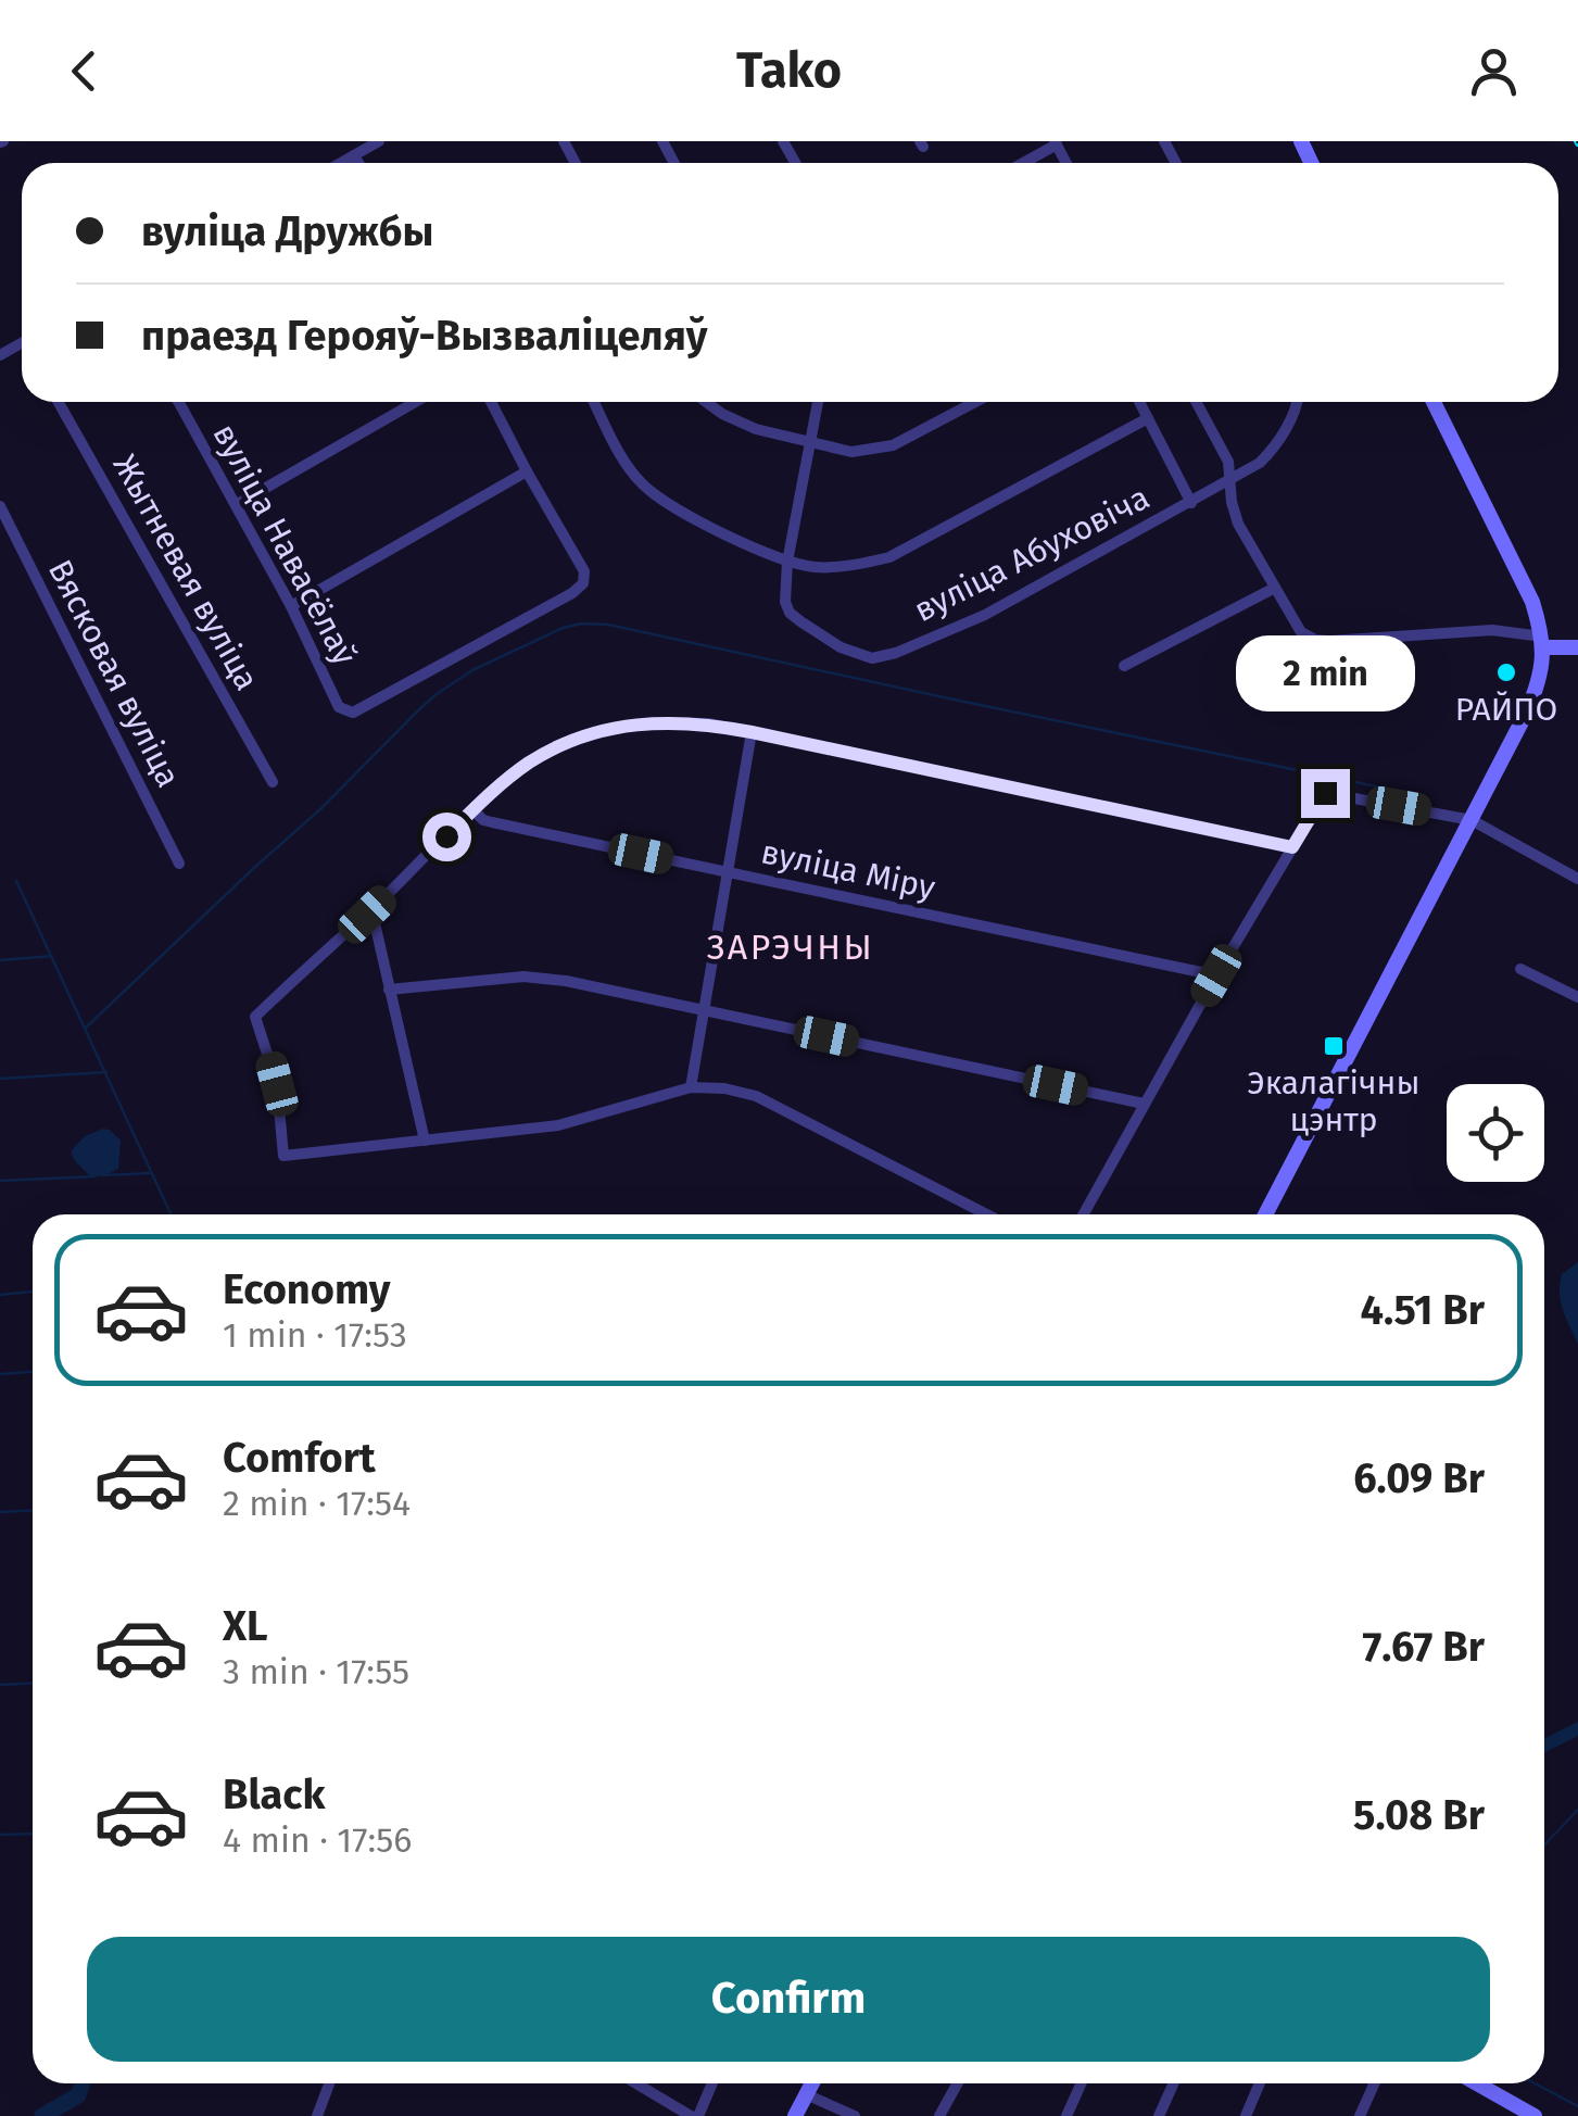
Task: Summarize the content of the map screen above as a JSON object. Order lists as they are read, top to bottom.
{
  "streets": {
    "street": [
      "вуліца Навасёлаў",
      "вуліца Абуховіча",
      "Жытневая вуліца",
      "Вясковая вуліца",
      "вуліца Міру"
    ]
  },
  "districts": ["ЗАРЭЧНЫ"],
  "places": {
    "other": ["РАЙПО"],
    "transit": ["Экалагічны цэнтр"]
  },
  "page": {
    "header": "Tako",
    "banner": ["вуліца Дружбы", "праезд Герояў-Вызваліцеляў"],
    "bubble": "2 min",
    "list": [
      {
        "name": "Economy",
        "note": "1 min · 17:53",
        "value": "4.51 Br"
      },
      {
        "name": "Comfort",
        "note": "2 min · 17:54",
        "value": "6.09 Br"
      },
      {
        "name": "XL",
        "note": "3 min · 17:55",
        "value": "7.67 Br"
      },
      {
        "name": "Black",
        "note": "4 min · 17:56",
        "value": "5.08 Br"
      }
    ],
    "buttons": "Confirm"
  }
}
